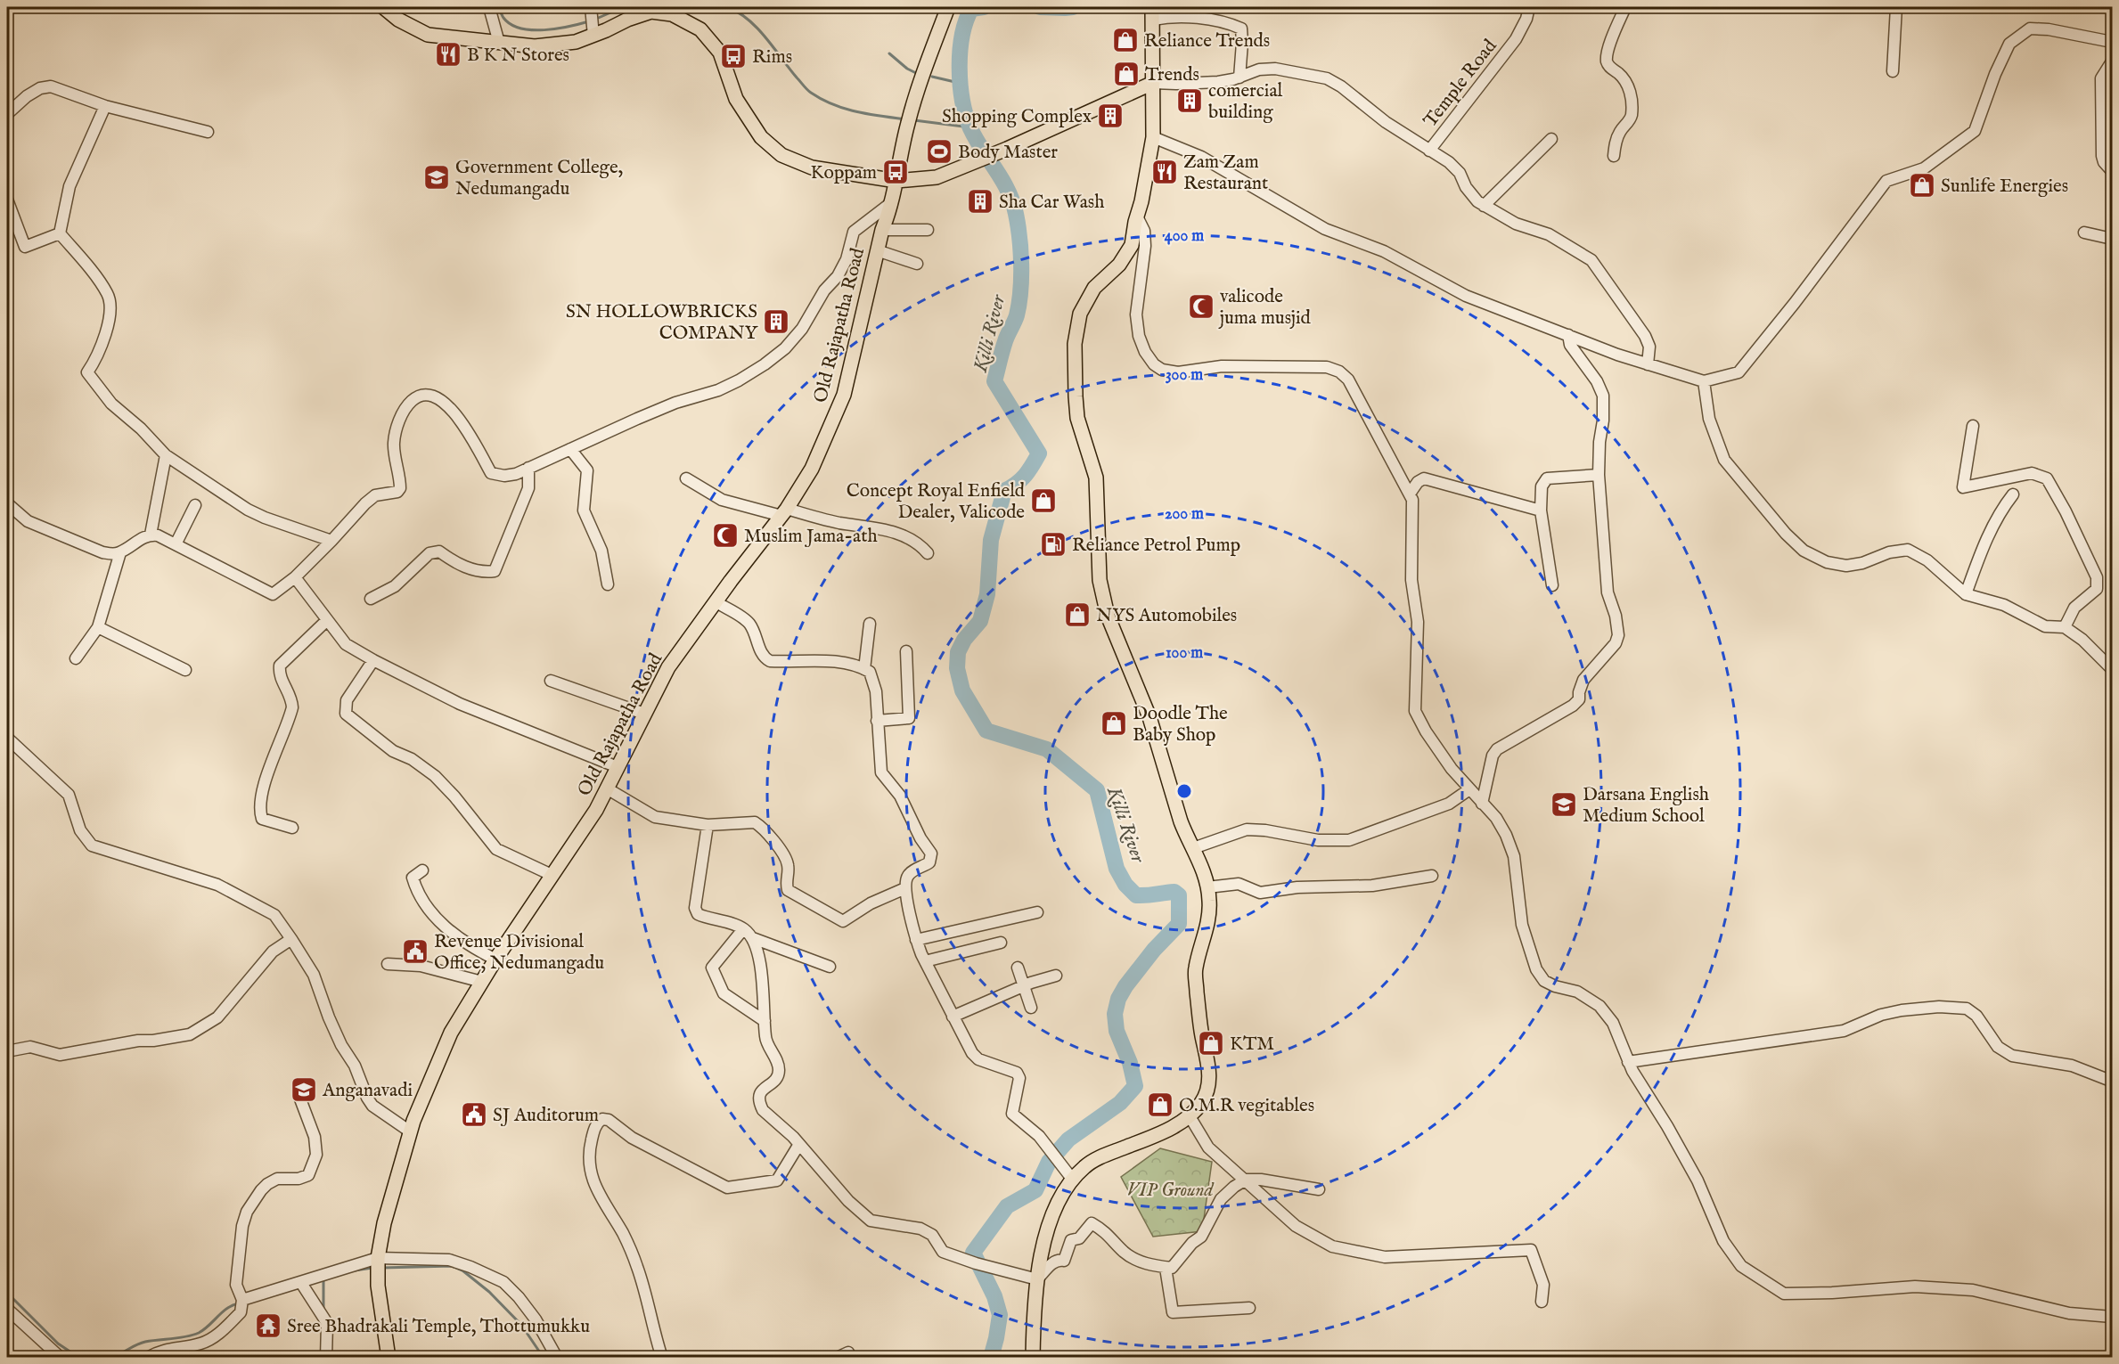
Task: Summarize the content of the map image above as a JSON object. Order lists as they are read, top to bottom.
{
  "streets": {
    "main road": ["Old Rajapatha Road"],
    "street": ["Temple Road"]
  },
  "water": ["Killi River"],
  "parks": ["VIP Ground"],
  "places": {
    "shop": [
      "Reliance Trends",
      "Trends",
      "Sunlife Energies",
      "Concept Royal Enfield Dealer, Valicode",
      "NYS Automobiles",
      "Doodle The Baby Shop",
      "KTM",
      "O.M.R vegitables"
    ],
    "restaurant": ["B K N Stores", "Zam Zam Restaurant"],
    "bus stop": ["Rims", "Koppam"],
    "building": [
      "comercial building",
      "Shopping Complex",
      "Sha Car Wash",
      "SN HOLLOWBRICKS COMPANY"
    ],
    "sports": ["Body Master"],
    "school or university": ["Government College, Nedumangadu", "Darsana English Medium School", "Anganavadi"],
    "mosque": ["valicode juma musjid", "Muslim Jama-ath"],
    "fuel station": ["Reliance Petrol Pump"],
    "public building": ["Revenue Divisional Office, Nedumangadu", "SJ Auditorum"],
    "temple": ["Sree Bhadrakali Temple, Thottumukku"]
  },
  "rings": [
    "400 m",
    "300 m",
    "200 m",
    "100 m"
  ]
}
